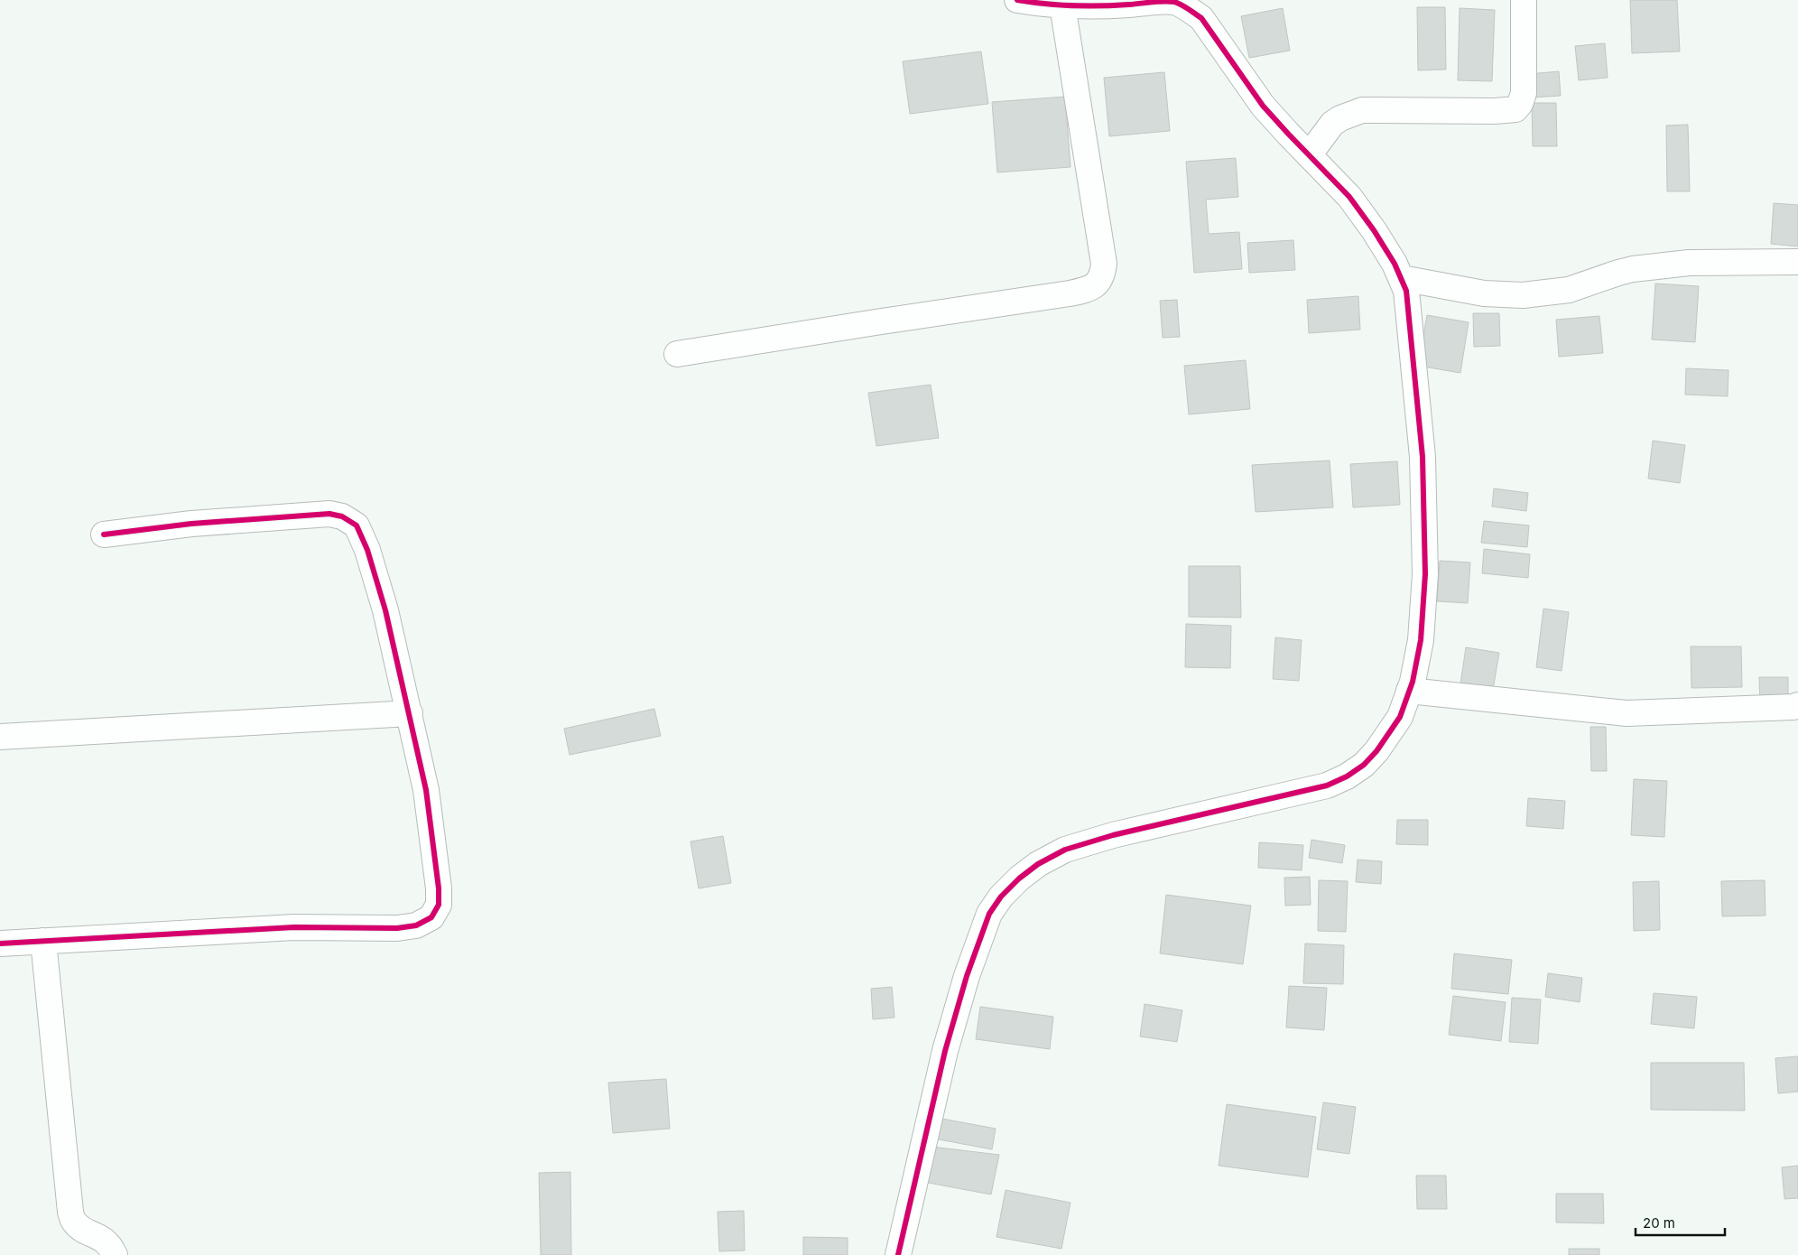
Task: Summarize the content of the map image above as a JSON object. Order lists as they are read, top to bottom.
{
  "scale_bar": "20 m"
}
